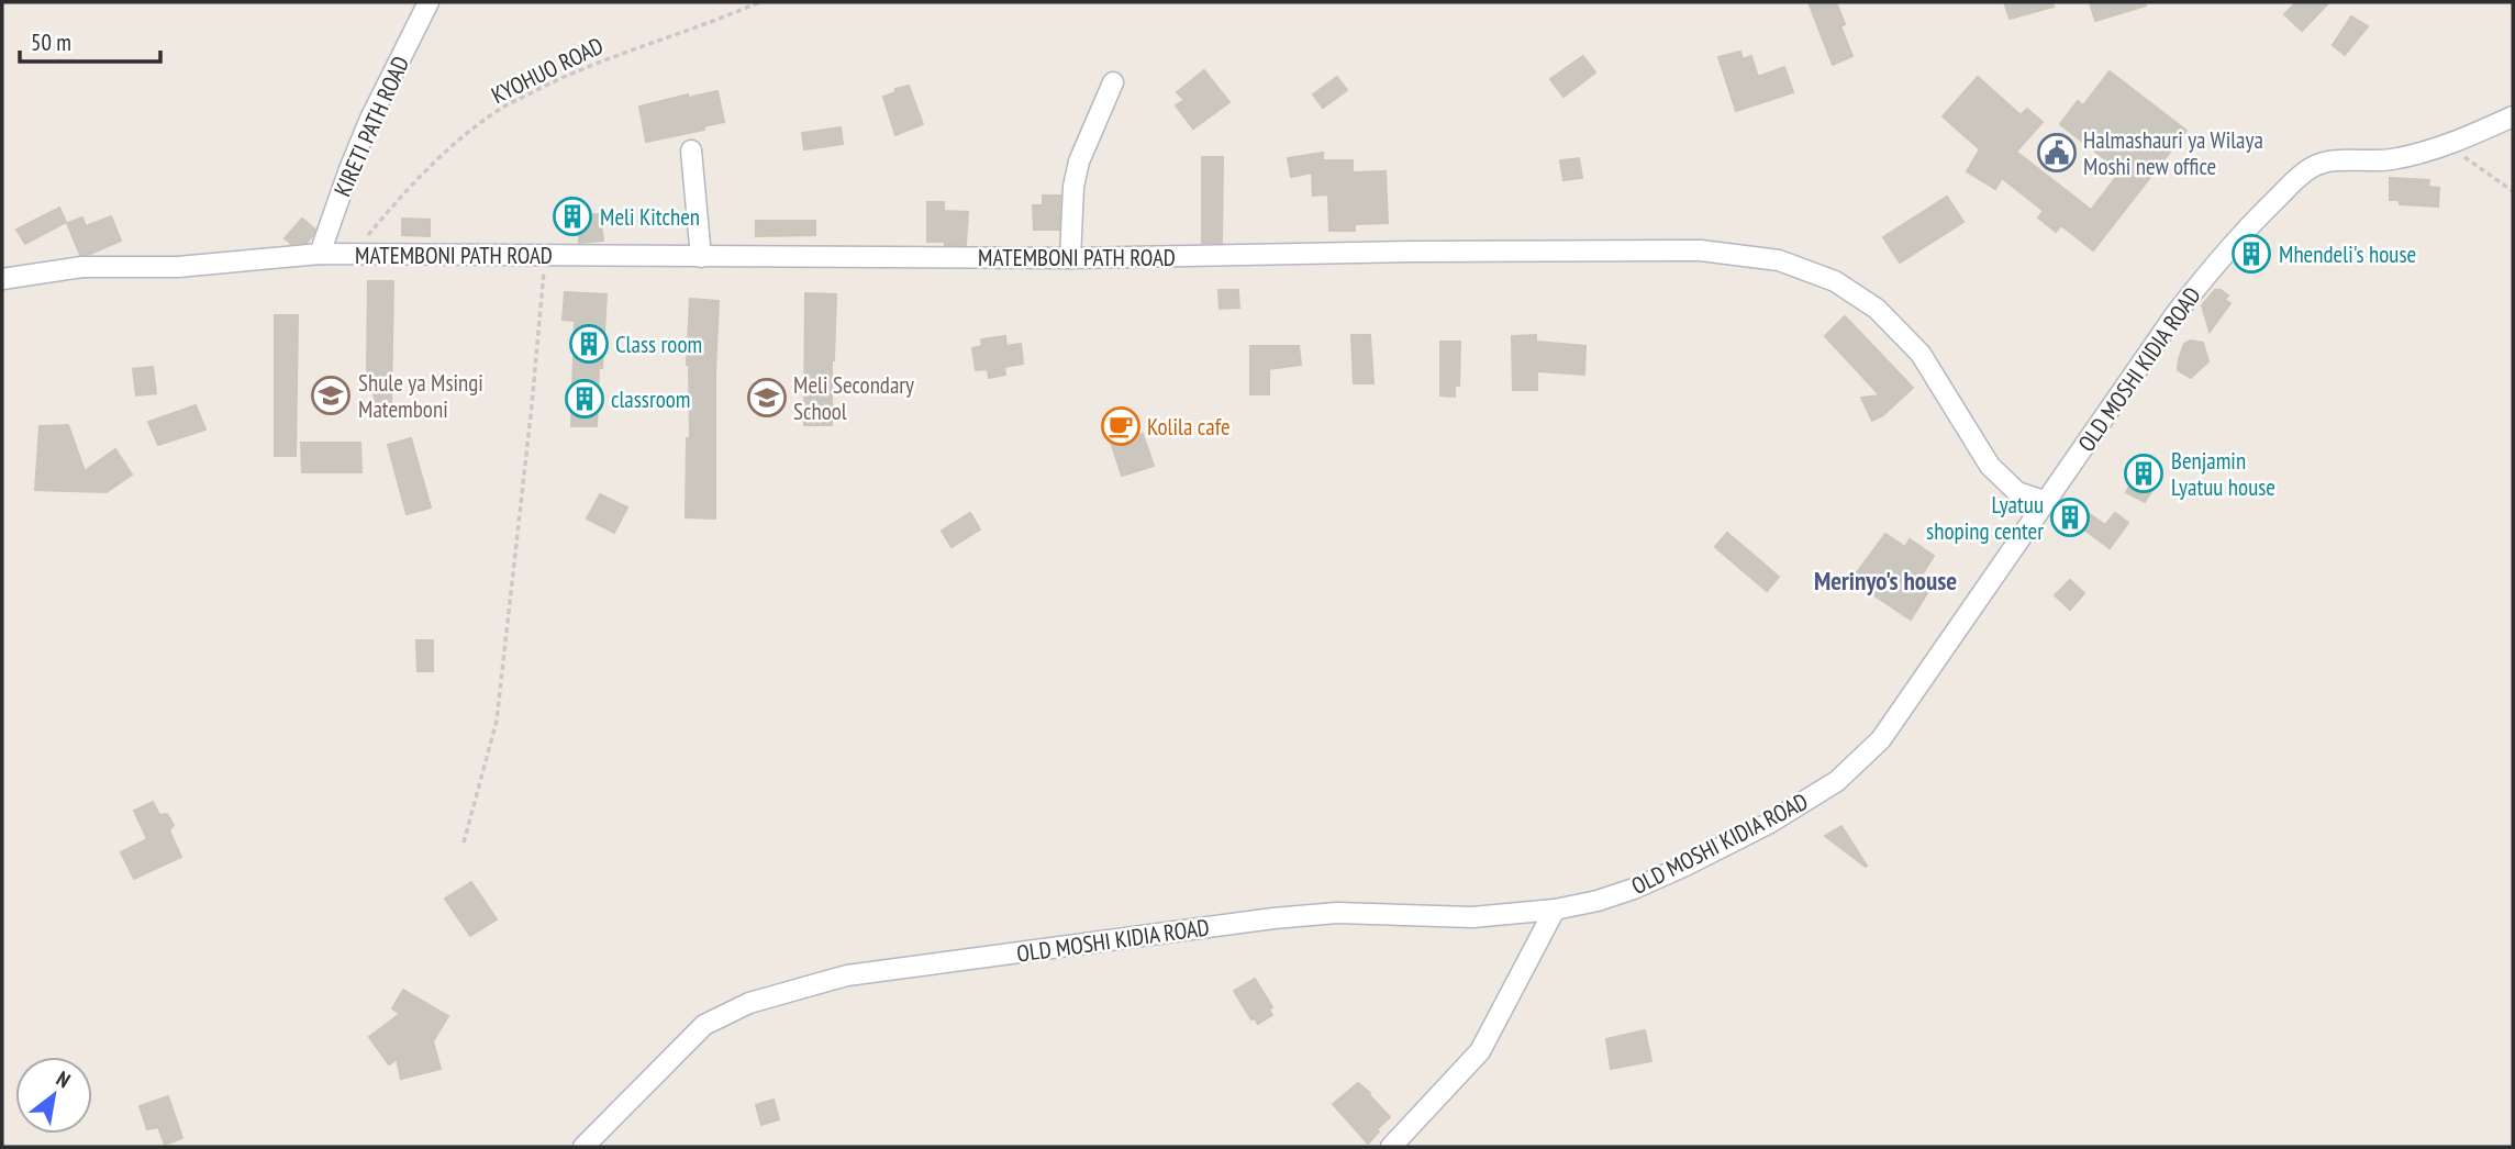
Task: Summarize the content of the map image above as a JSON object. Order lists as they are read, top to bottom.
{
  "streets": {
    "street": ["KIRETI PATH ROAD", "MATEMBONI PATH ROAD", "OLD MOSHI KIDIA ROAD"],
    "path": ["KYOHUO ROAD"]
  },
  "crossings": [
    ["KYOHUO ROAD", "MATEMBONI PATH ROAD"],
    ["KIRETI PATH ROAD", "MATEMBONI PATH ROAD"],
    ["MATEMBONI PATH ROAD", "OLD MOSHI KIDIA ROAD"]
  ],
  "districts": ["Merinyo's house"],
  "places": {
    "public building": ["Halmashauri ya Wilaya Moshi new office"],
    "building": [
      "Meli Kitchen",
      "Mhendeli's house",
      "Class room",
      "classroom",
      "Benjamin Lyatuu house",
      "Lyatuu shoping center"
    ],
    "school or university": ["Shule ya Msingi Matemboni", "Meli Secondary School"],
    "cafe": ["Kolila cafe"]
  },
  "scale_bar": "50 m",
  "north": "top right"
}
